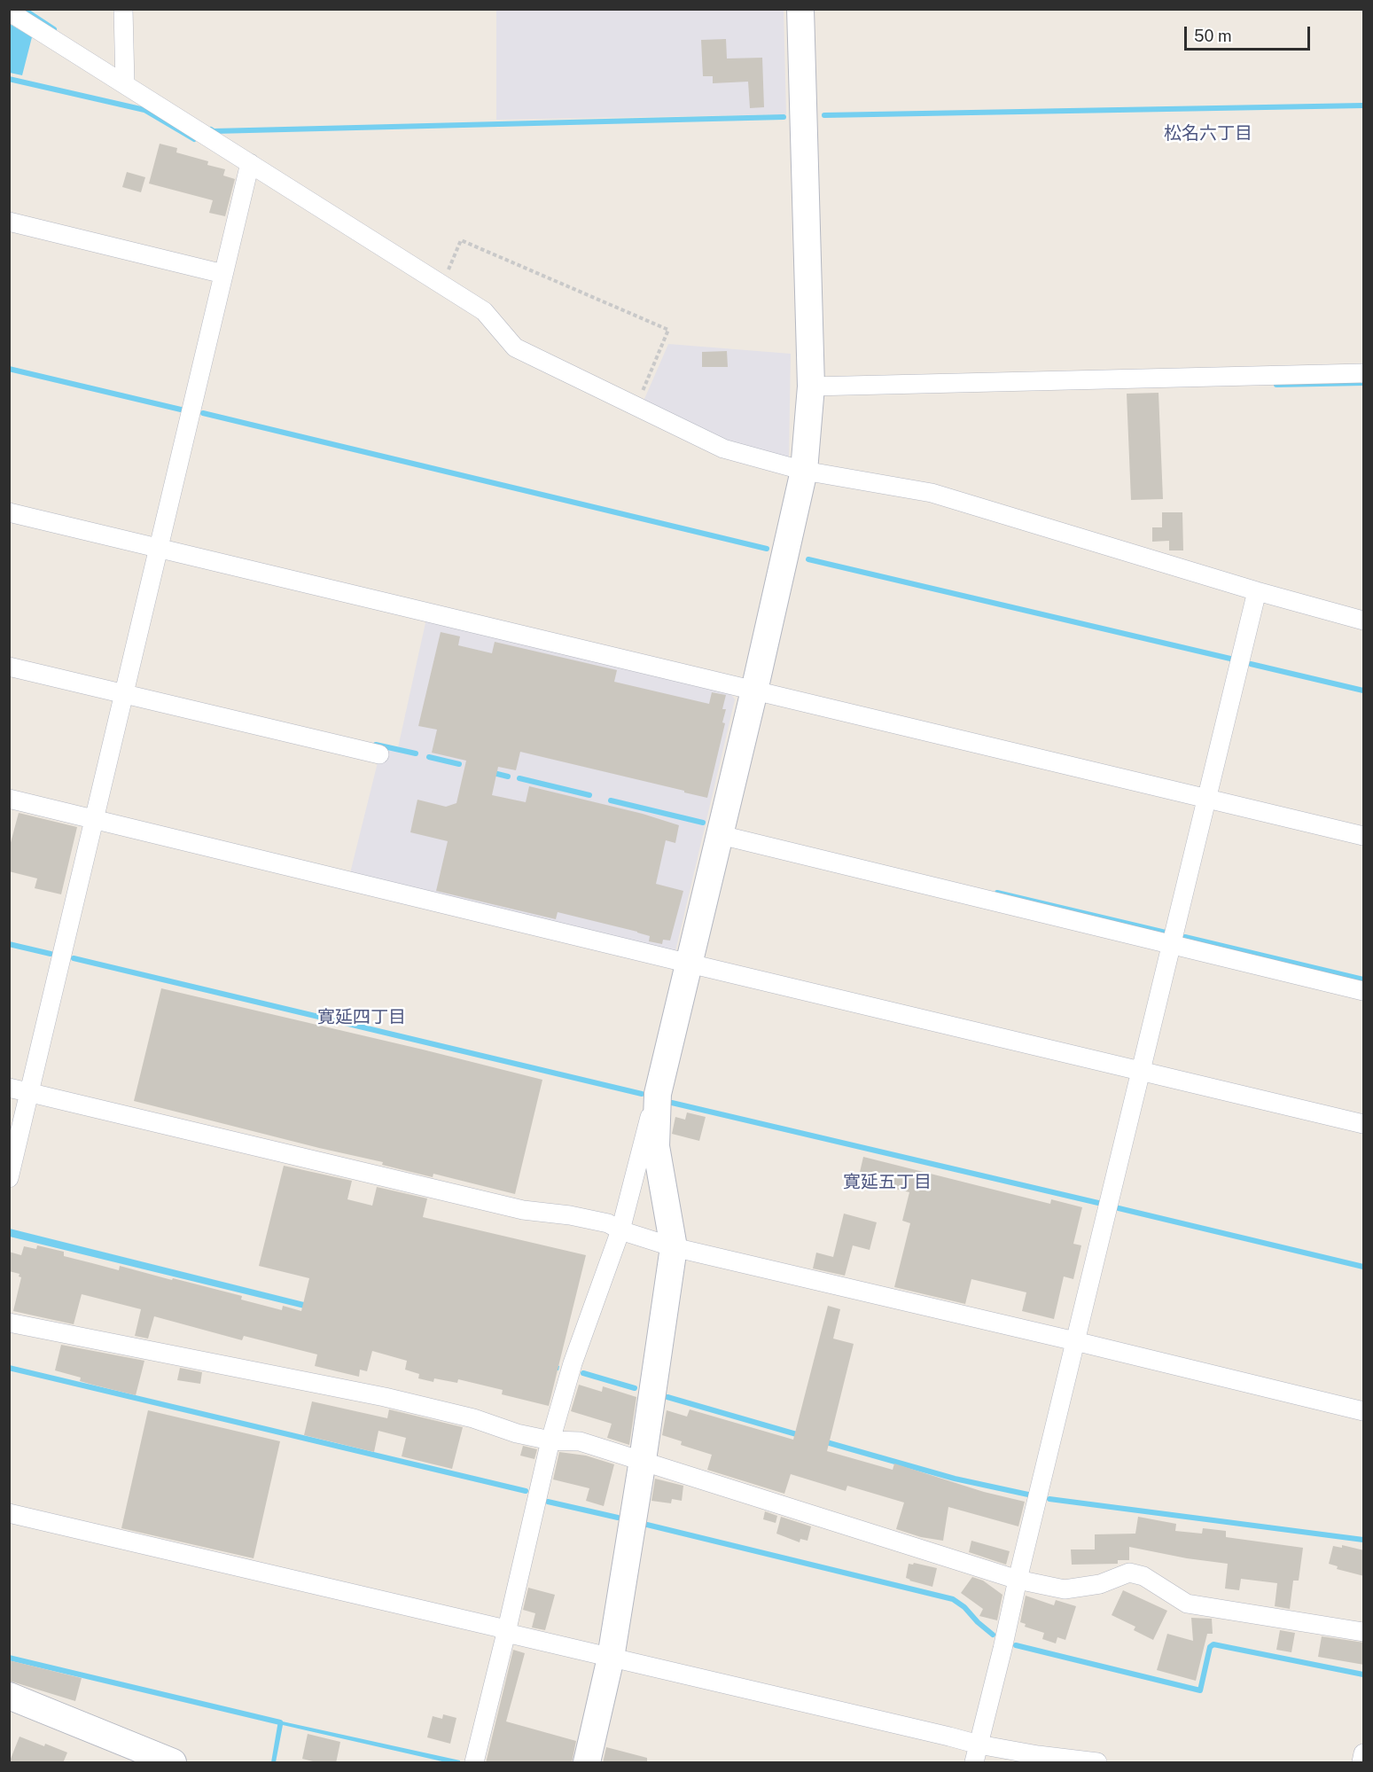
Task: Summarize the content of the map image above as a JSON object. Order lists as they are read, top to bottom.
{
  "districts": ["松名六丁目", "寛延四丁目", "寛延五丁目"],
  "scale_bar": "50 m"
}
